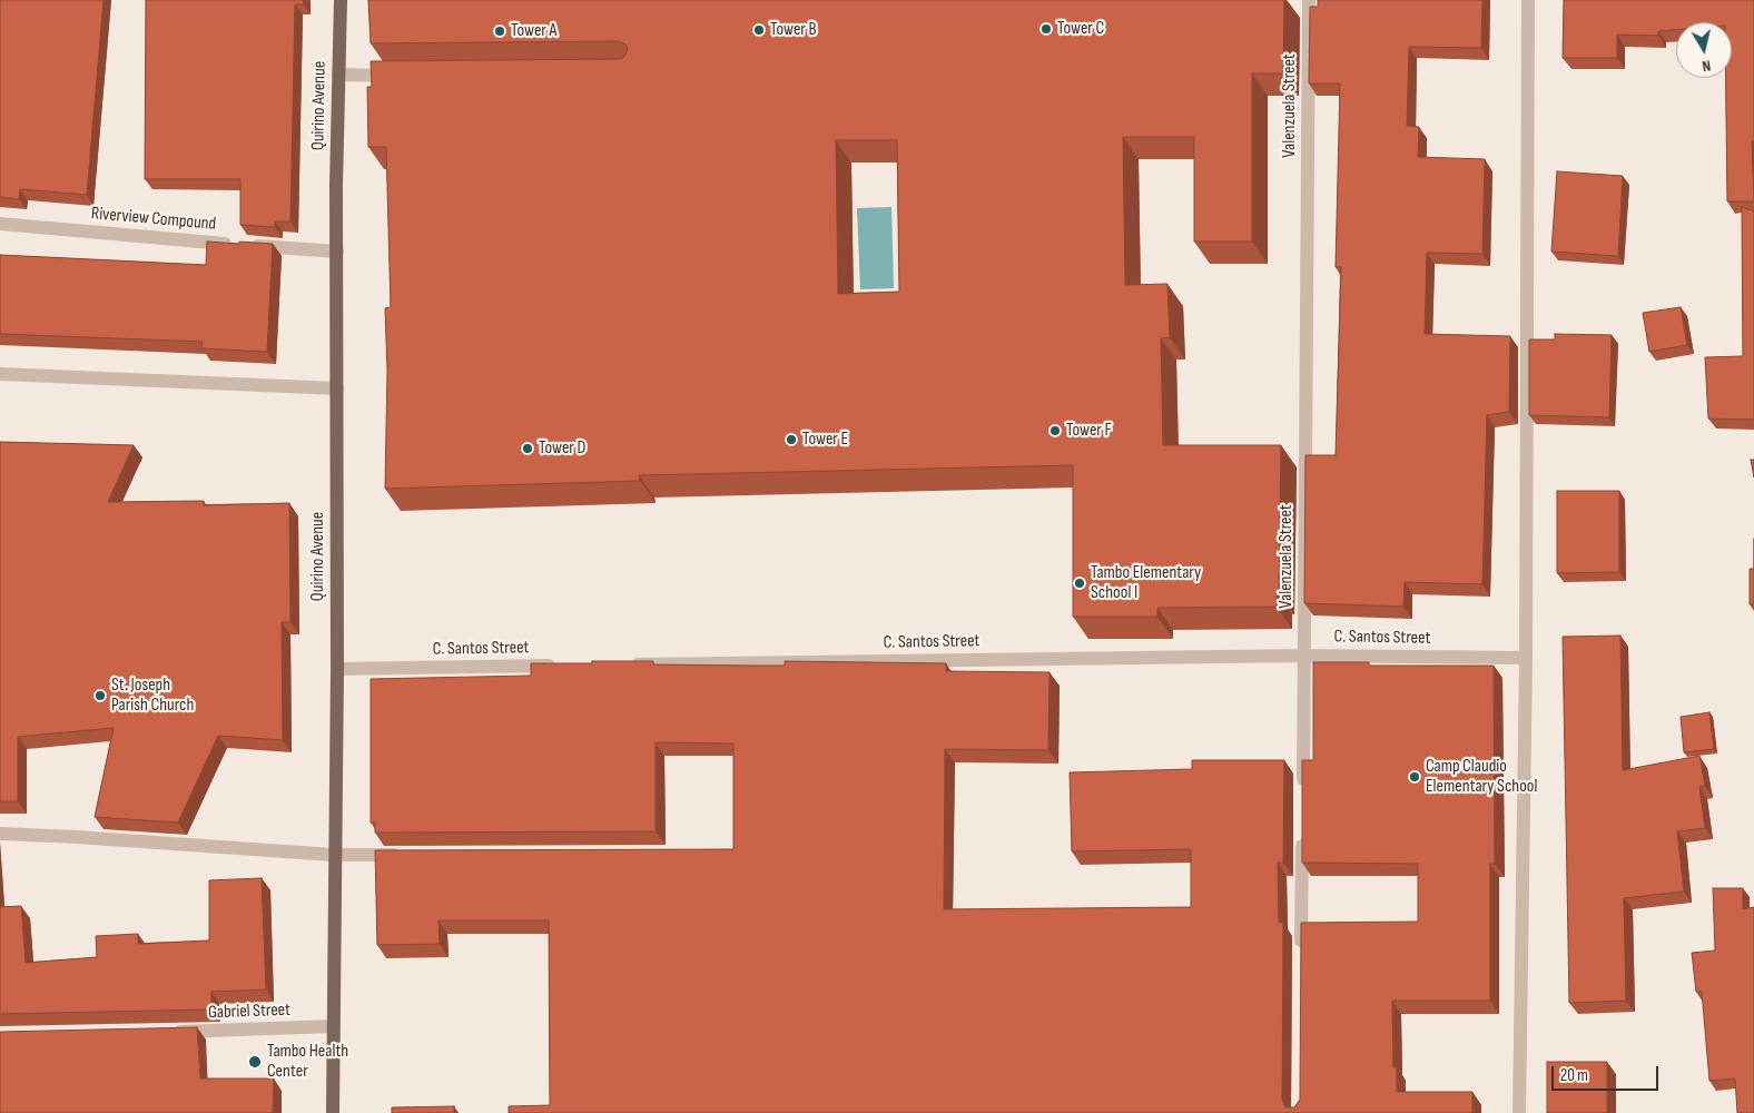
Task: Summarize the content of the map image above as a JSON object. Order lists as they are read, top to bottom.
{
  "streets": {
    "main road": ["Quirino Avenue"],
    "street": [
      "Valenzuela Street",
      "Riverview Compound",
      "C. Santos Street",
      "Gabriel Street"
    ]
  },
  "crossings": [
    ["Quirino Avenue", "Riverview Compound"],
    ["Quirino Avenue", "C. Santos Street"],
    ["Quirino Avenue", "Gabriel Street"],
    ["Valenzuela Street", "C. Santos Street"]
  ],
  "places": [
    "Tower C",
    "Tower B",
    "Tower A",
    "Tower F",
    "Tower E",
    "Tower D",
    "Tambo Elementary School I",
    "St. Joseph Parish Church",
    "Camp Claudio Elementary School",
    "Tambo Health Center"
  ],
  "scale_bar": "20 m",
  "north": "bottom"
}
